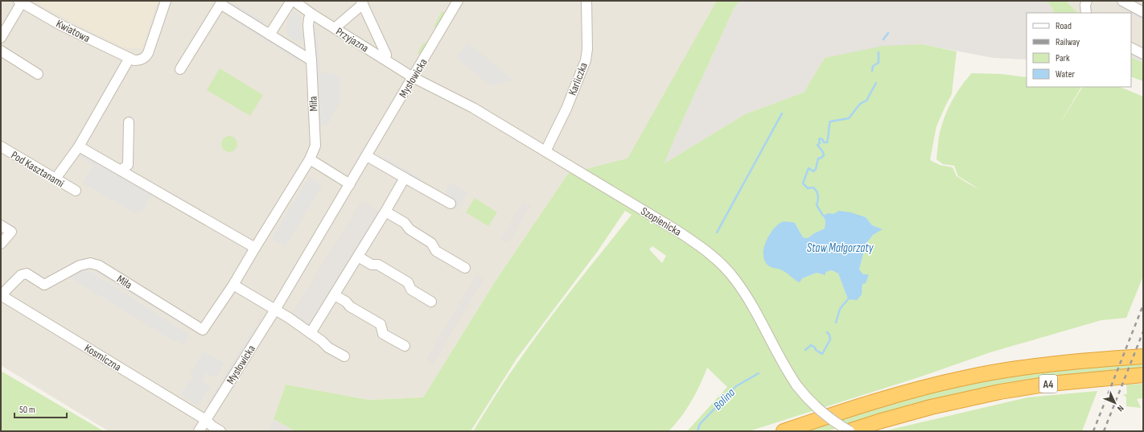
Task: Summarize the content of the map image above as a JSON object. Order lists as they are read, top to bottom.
{
  "streets": {
    "highway": ["A4"],
    "street": [
      "Kwiatowa",
      "Przyjazna",
      "Mysłowicka",
      "Karliczka",
      "Miła",
      "Pod Kasztanami",
      "Szopienicka",
      "Kosmiczna"
    ]
  },
  "crossings": [
    ["Przyjazna", "Mysłowicka"],
    ["Przyjazna", "Miła"],
    ["Przyjazna", "Szopienicka"],
    ["Mysłowicka", "Szopienicka"],
    ["Mysłowicka", "Kosmiczna"],
    ["Karliczka", "Szopienicka"],
    ["Miła", "Kosmiczna"],
    ["Szopienicka", "A4"]
  ],
  "water": ["Staw Małgorzaty", "Bolina"],
  "legend": [
    "Road",
    "Railway",
    "Park",
    "Water"
  ],
  "scale_bar": "50 m",
  "north": "bottom right"
}
